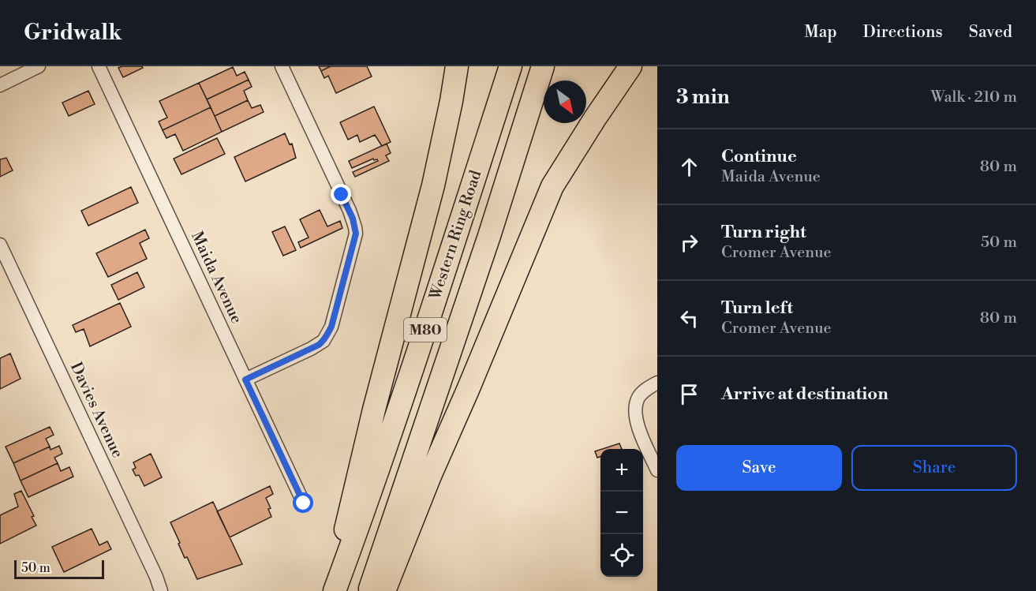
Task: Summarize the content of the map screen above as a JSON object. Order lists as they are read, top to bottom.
{
  "streets": {
    "highway": ["Western Ring Road", "M80"],
    "street": ["Maida Avenue", "Davies Avenue"]
  },
  "scale_bar": "50 m",
  "north": "bottom right",
  "page": {
    "header": "Gridwalk",
    "nav": ["Map", "Directions", "Saved"],
    "heading": ["3 min", "Walk · 210 m"],
    "list": [
      ["Continue", "Maida Avenue", "80 m"],
      ["Turn right", "Cromer Avenue", "50 m"],
      ["Turn left", "Cromer Avenue", "80 m"],
      "Arrive at destination"
    ],
    "buttons": ["Save", "Share"],
    "map_buttons": ["+", "−"],
    "scale": "50 m"
  }
}
